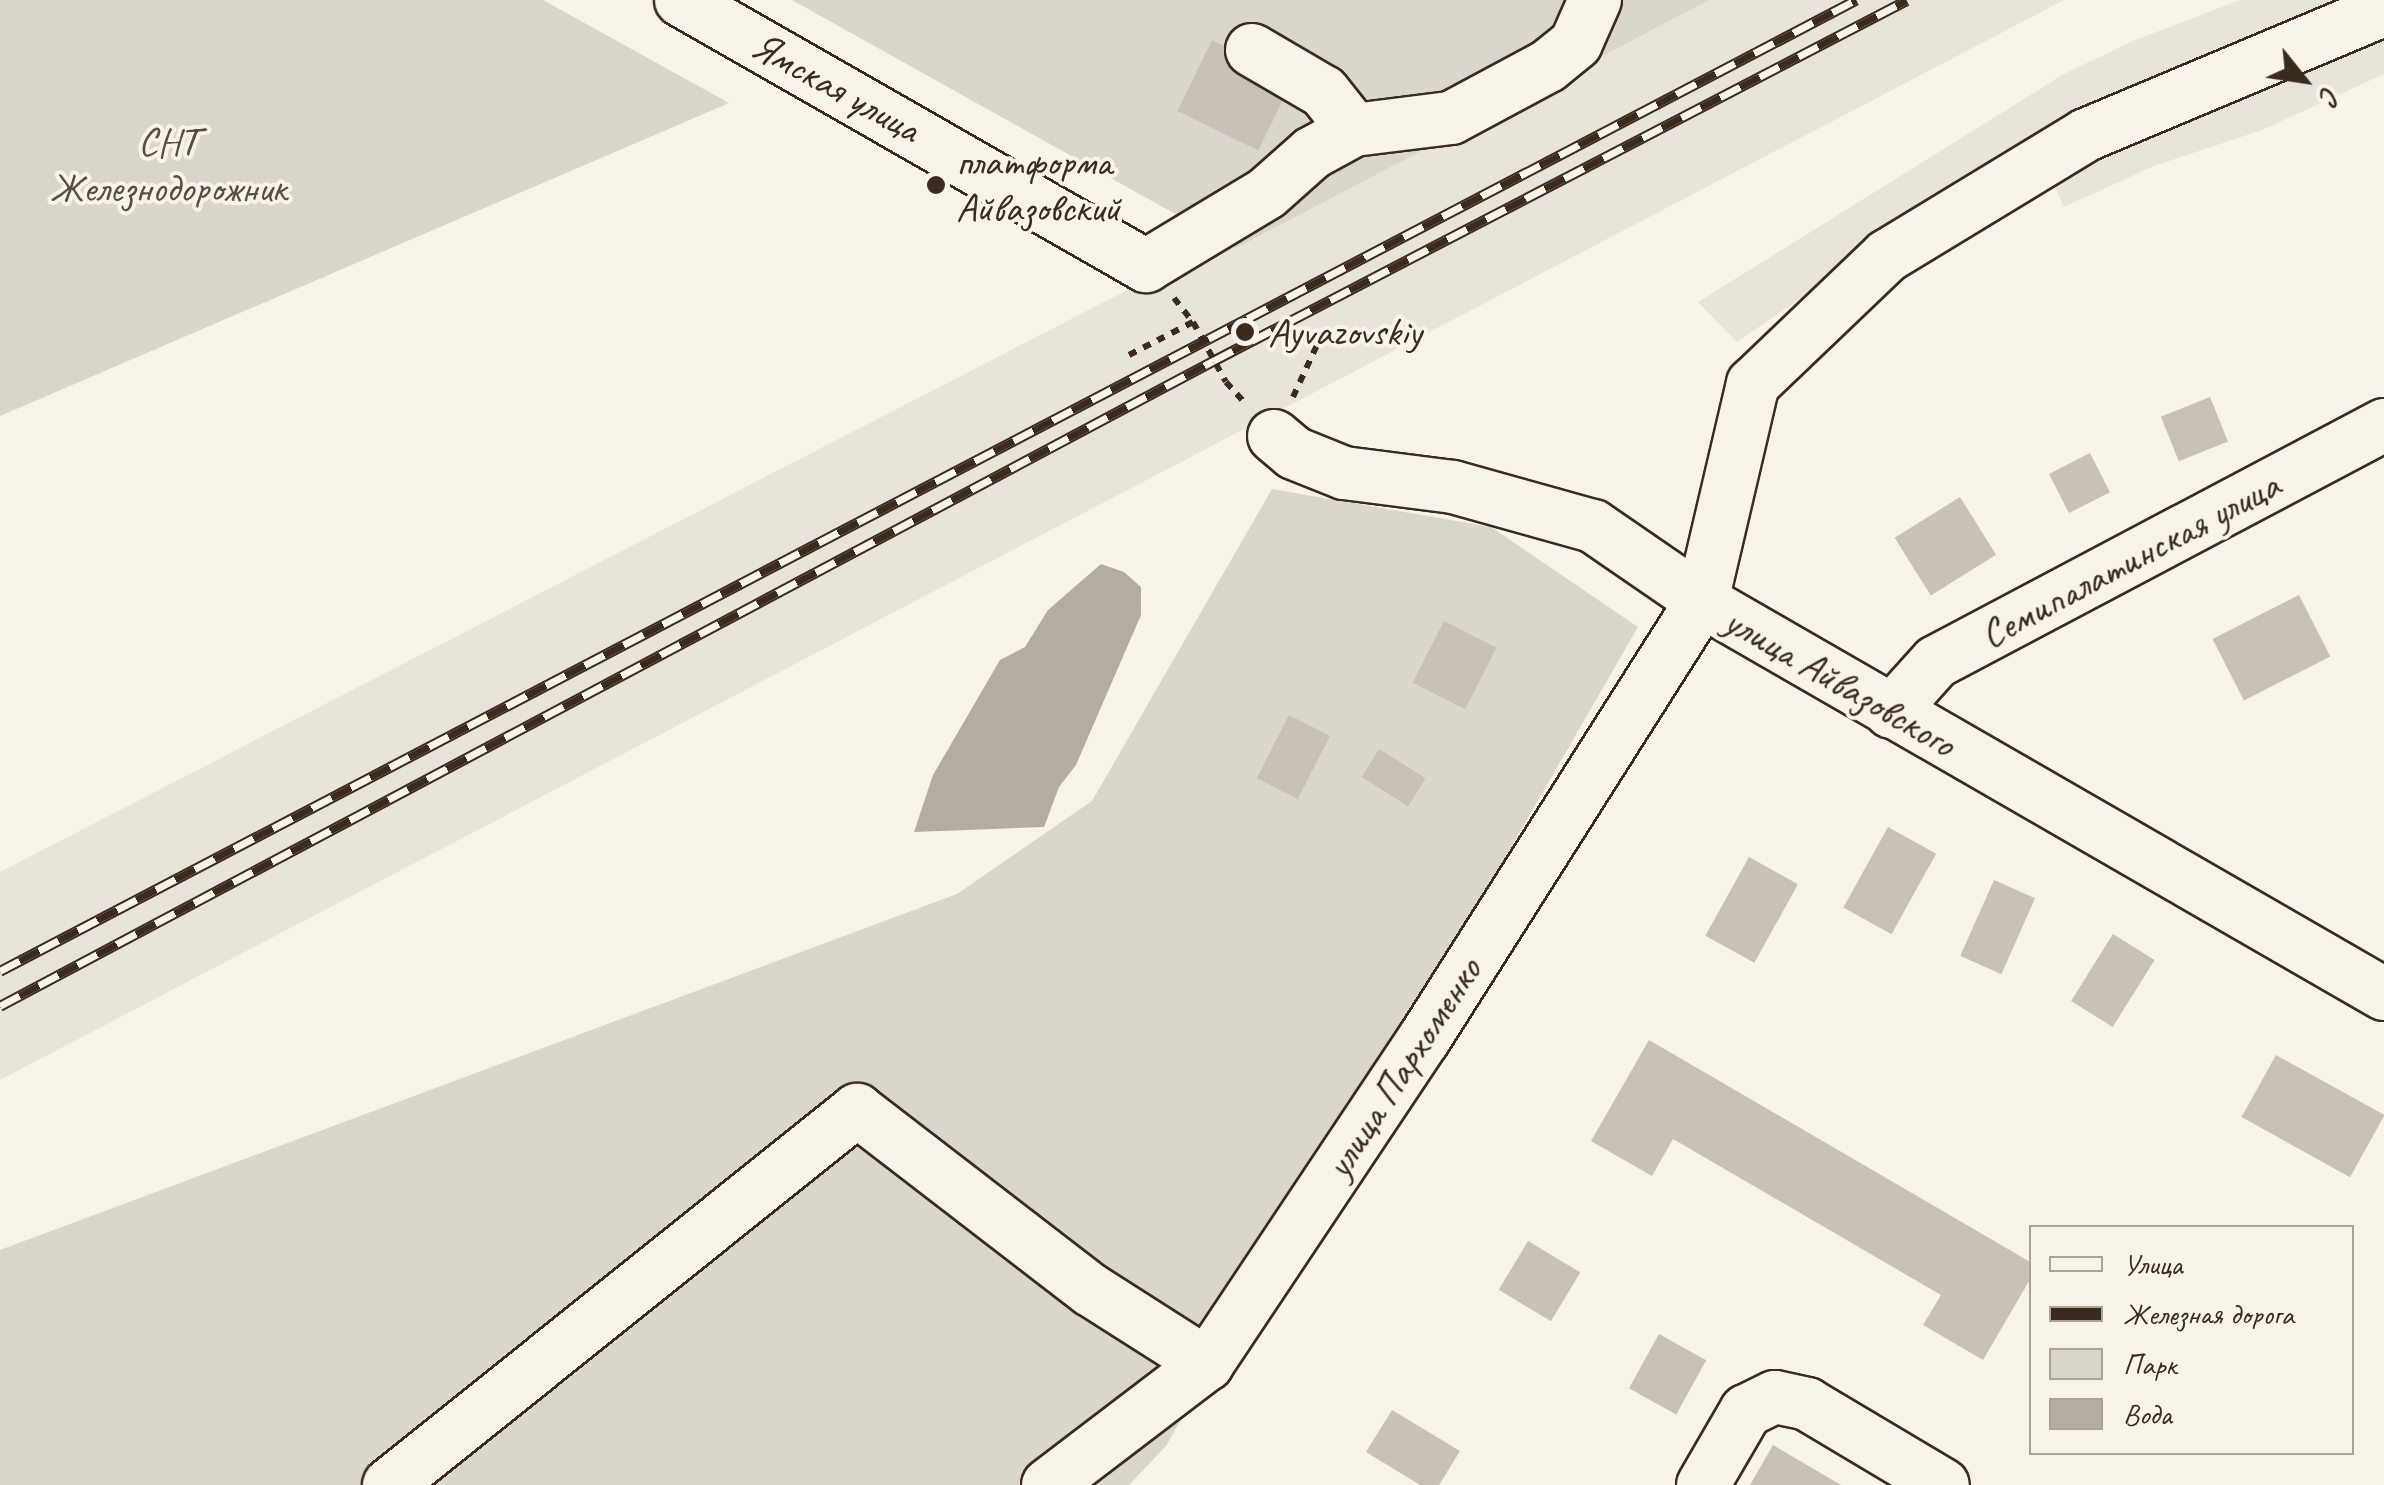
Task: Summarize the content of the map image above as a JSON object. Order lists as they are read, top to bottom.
{
  "streets": {
    "street": [
      "Ямская улица",
      "Семипалатинская улица",
      "улица Айвазовского",
      "улица Пархоменко"
    ]
  },
  "crossings": [
    ["Семипалатинская улица", "улица Айвазовского"],
    ["улица Айвазовского", "улица Пархоменко"]
  ],
  "parks": ["СНТ Железнодорожник"],
  "places": ["платформа Айвазовский", "Ayvazovskiy"],
  "legend": [
    "Улица",
    "Железная дорога",
    "Парк",
    "Вода"
  ],
  "north": "bottom right"
}
